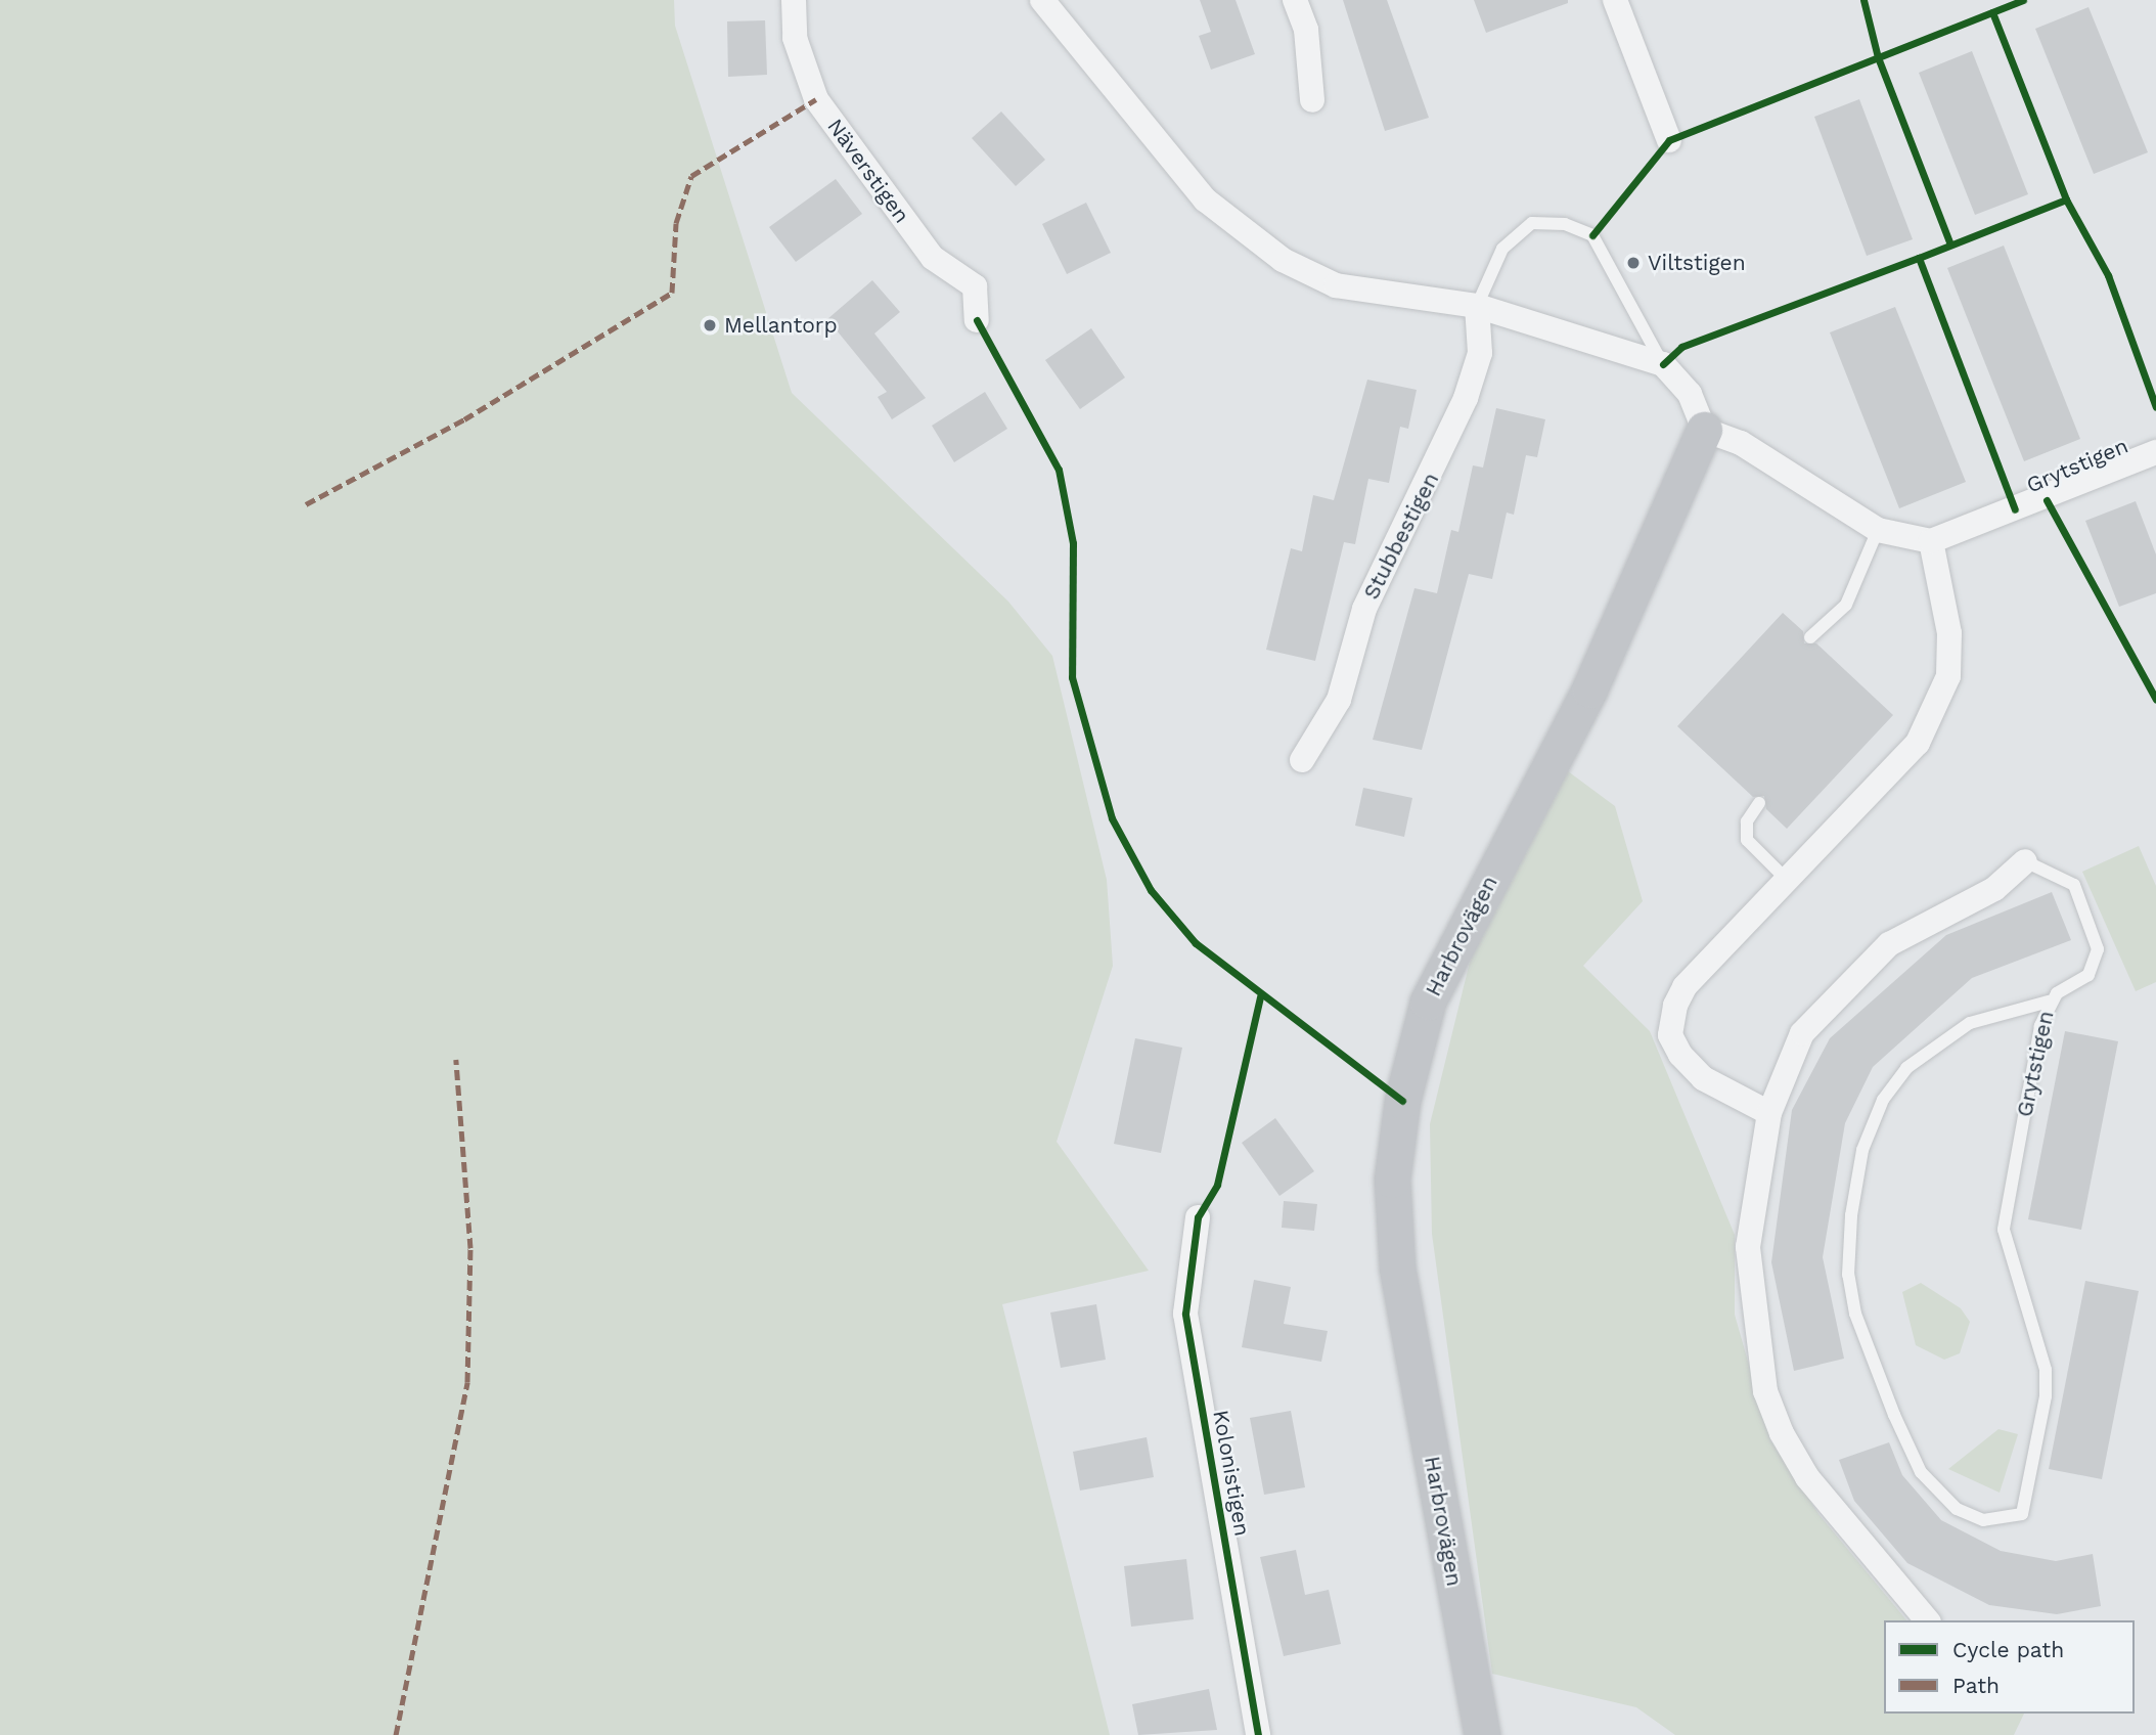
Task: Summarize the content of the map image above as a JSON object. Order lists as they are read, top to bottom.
{
  "streets": {
    "street": [
      "Näverstigen",
      "Grytstigen",
      "Stubbestigen",
      "Harbrovägen",
      "Kolonistigen"
    ]
  },
  "places": ["Viltstigen", "Mellantorp"],
  "legend": ["Cycle path", "Path"]
}
